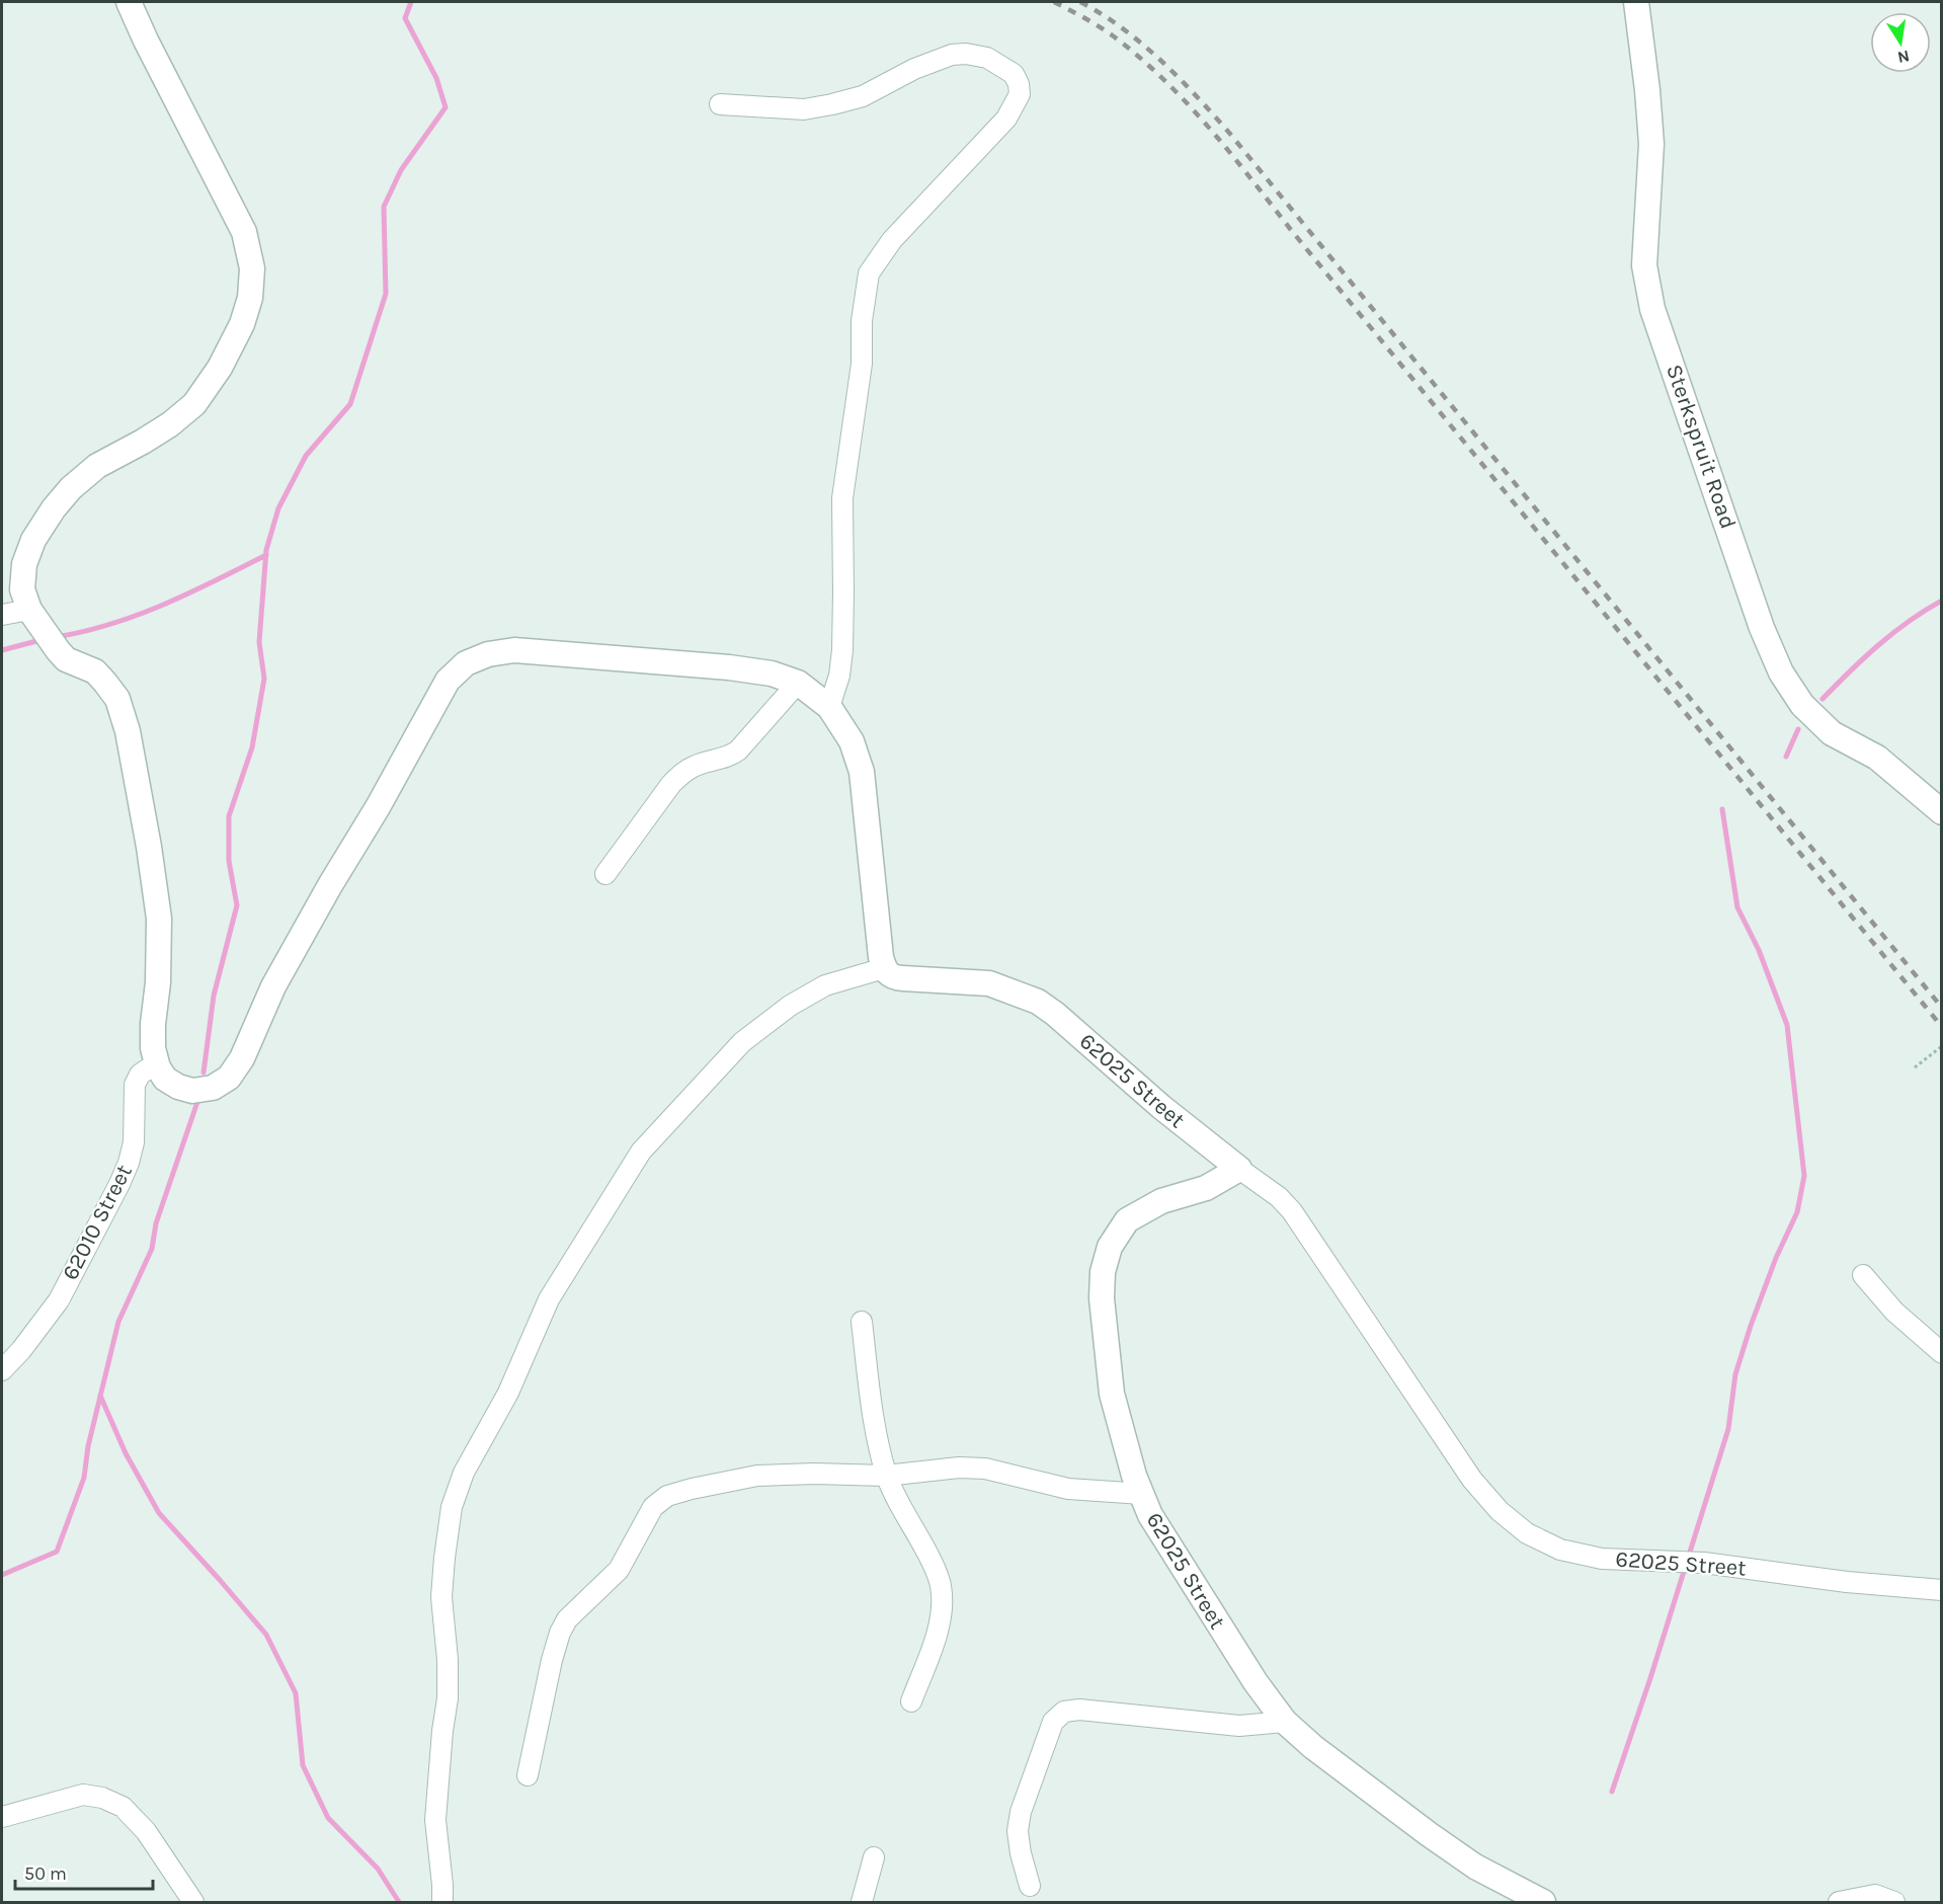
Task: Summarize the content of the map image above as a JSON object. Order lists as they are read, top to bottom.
{
  "streets": {
    "street": ["Sterkspruit Road", "62025 Street", "62010 Street"]
  },
  "scale_bar": "50 m",
  "north": "bottom"
}
